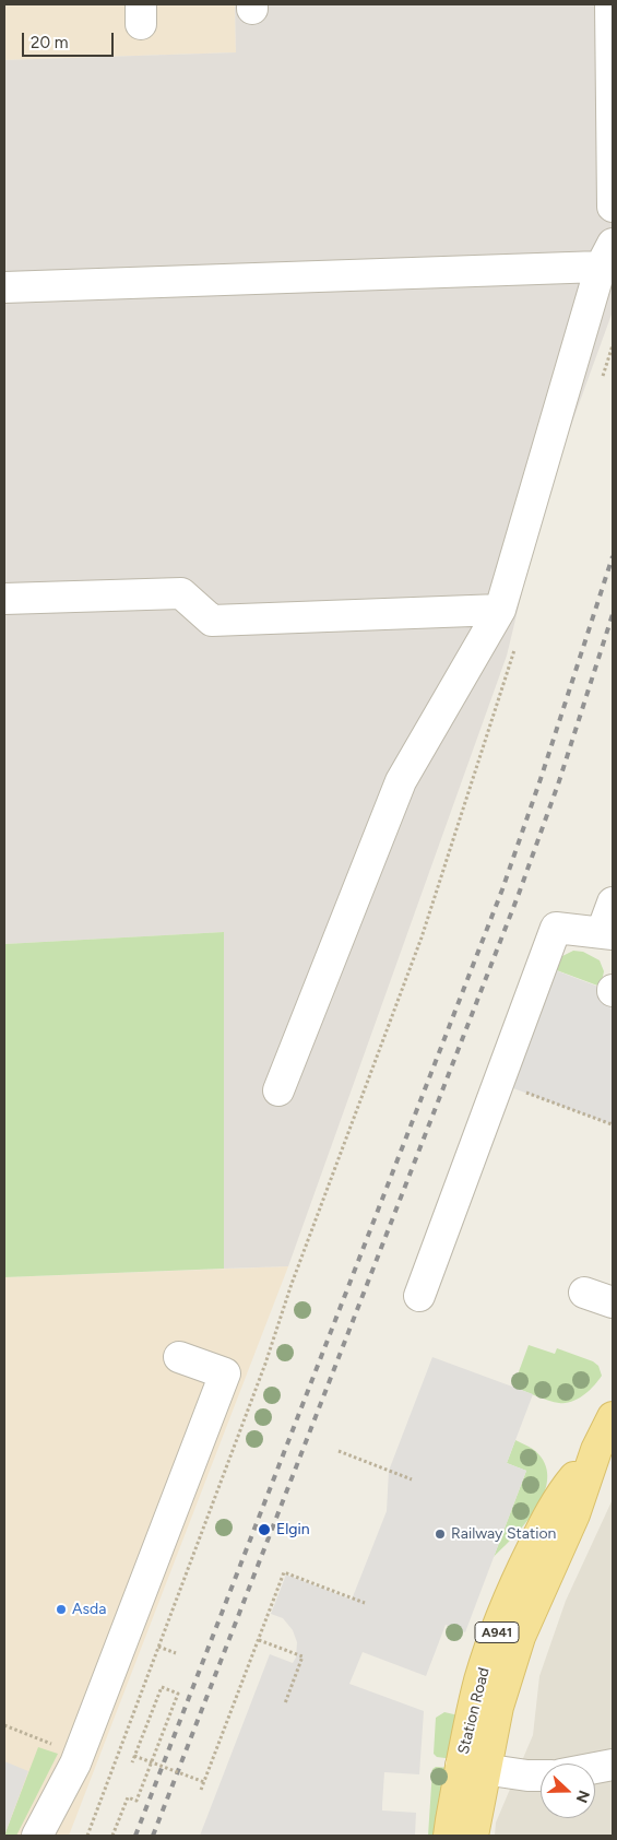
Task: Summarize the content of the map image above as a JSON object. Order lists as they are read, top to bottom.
{
  "streets": {
    "main road": ["A941", "Station Road"]
  },
  "places": ["Elgin", "Railway Station", "Asda"],
  "scale_bar": "20 m",
  "north": "right"
}
